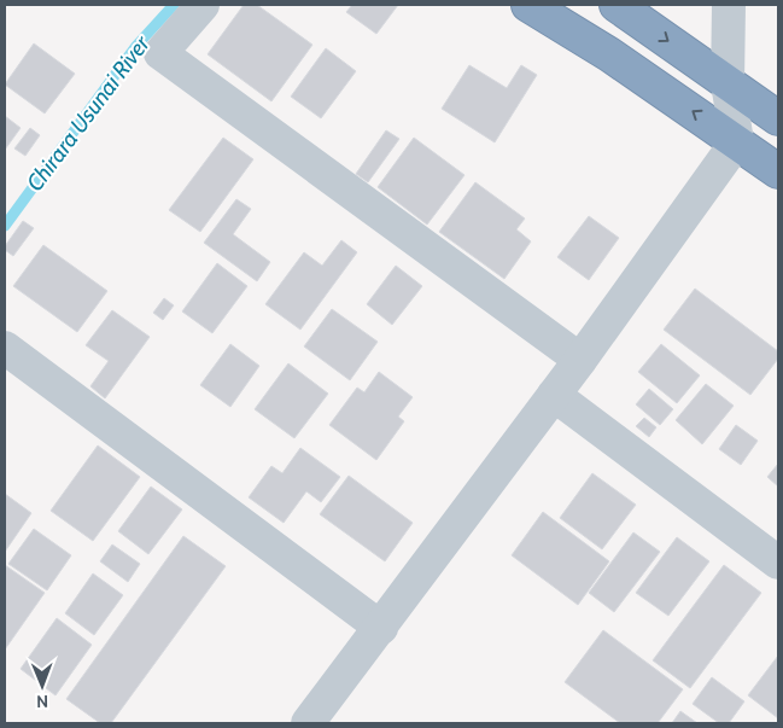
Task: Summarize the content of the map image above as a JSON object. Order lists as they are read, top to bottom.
{
  "water": ["Chirara Usunai River"],
  "north": "bottom"
}
